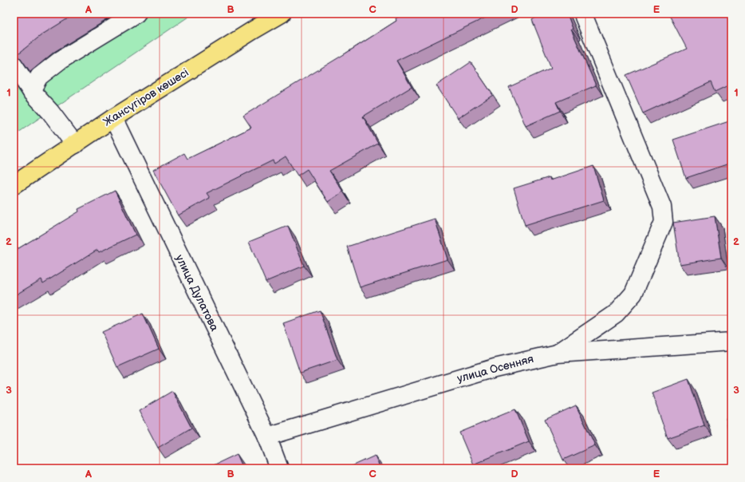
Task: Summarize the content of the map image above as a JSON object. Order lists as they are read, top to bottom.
{
  "streets": {
    "main road": ["Жансүгіров көшесі"],
    "street": ["улица Дулатова", "улица Осенняя"]
  },
  "crossings": [
    ["Жансүгіров көшесі", "улица Дулатова"],
    ["улица Дулатова", "улица Осенняя"]
  ],
  "grid": {
    "columns": [
      "A",
      "B",
      "C",
      "D",
      "E"
    ],
    "rows": ["1", "2", "3"]
  }
}
